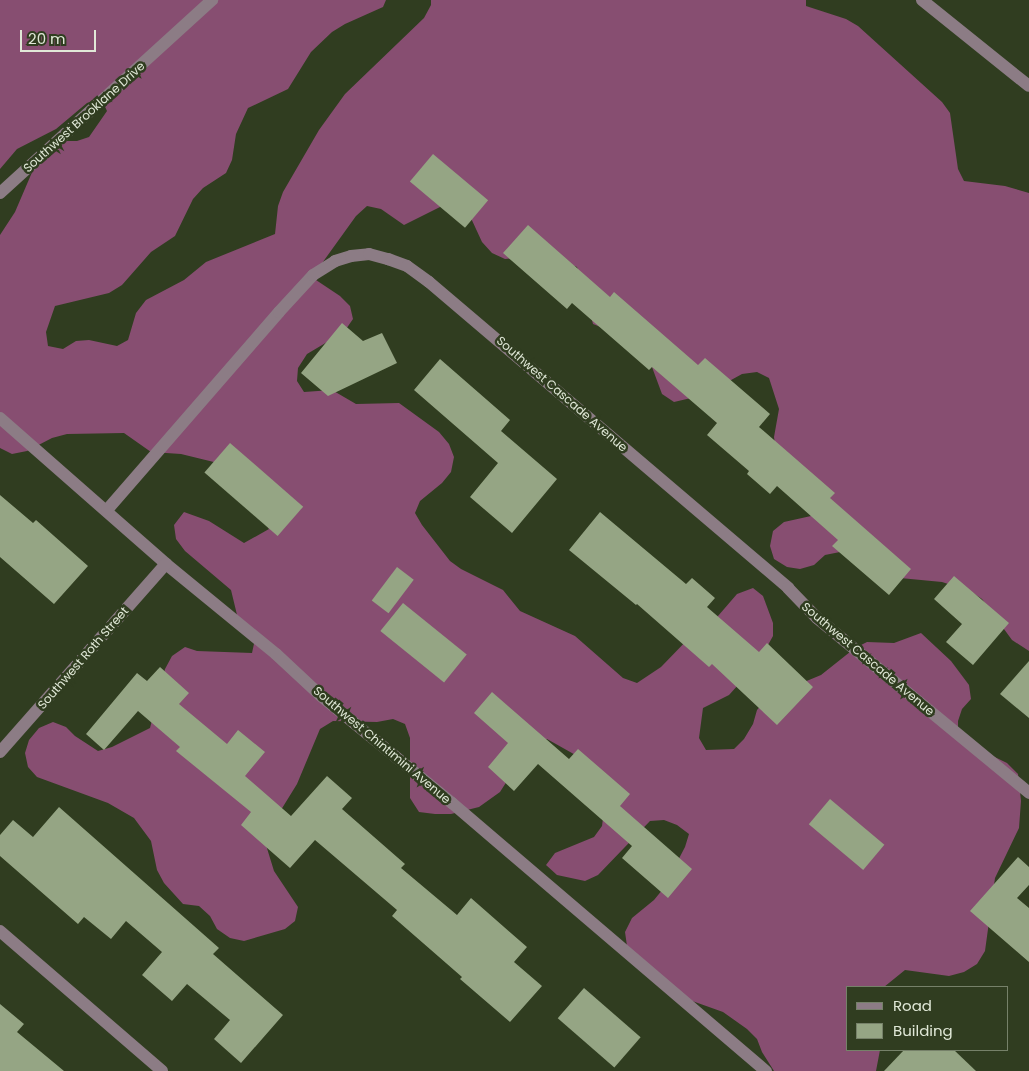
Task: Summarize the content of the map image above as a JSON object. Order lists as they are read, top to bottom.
{
  "streets": {
    "street": [
      "Southwest Brooklane Drive",
      "Southwest Cascade Avenue",
      "Southwest Roth Street",
      "Southwest Chintimini Avenue"
    ]
  },
  "crossings": [
    ["Southwest Cascade Avenue", "Southwest Chintimini Avenue"],
    ["Southwest Roth Street", "Southwest Chintimini Avenue"]
  ],
  "legend": ["Road", "Building"],
  "scale_bar": "20 m"
}
